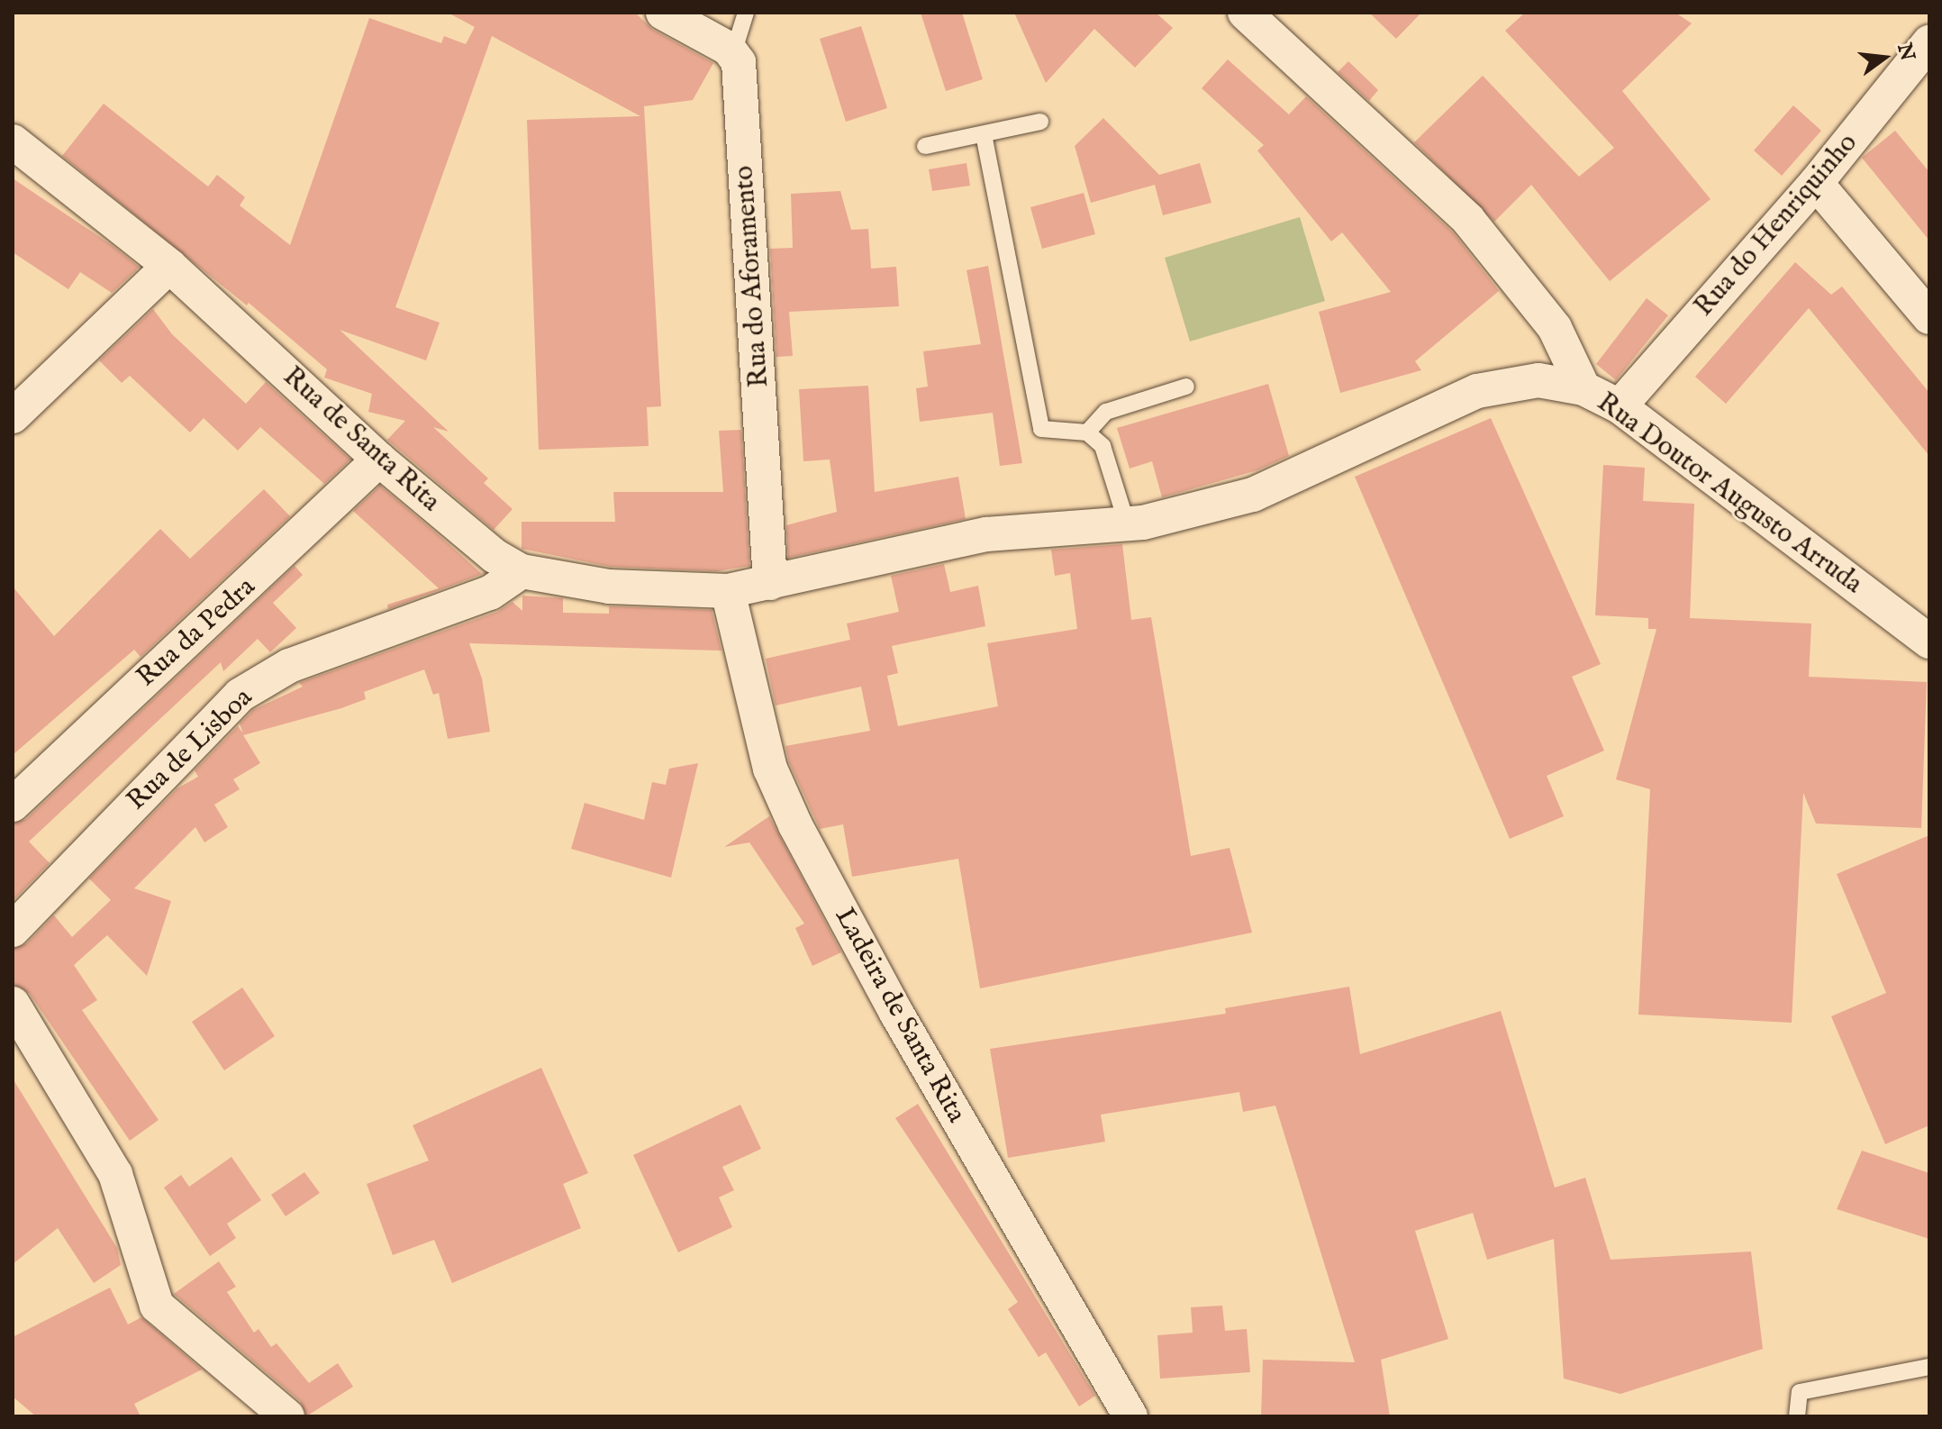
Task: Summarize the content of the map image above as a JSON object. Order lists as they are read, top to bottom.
{
  "streets": {
    "street": [
      "Rua do Henriquinho",
      "Rua do Aforamento",
      "Rua de Santa Rita",
      "Rua Doutor Augusto Arruda",
      "Rua da Pedra",
      "Rua de Lisboa",
      "Ladeira de Santa Rita"
    ]
  },
  "crossings": [
    ["Rua do Henriquinho", "Rua Doutor Augusto Arruda"],
    ["Rua do Aforamento", "Rua de Santa Rita"],
    ["Rua do Aforamento", "Rua Doutor Augusto Arruda"],
    ["Rua de Santa Rita", "Rua Doutor Augusto Arruda"],
    ["Rua de Santa Rita", "Rua da Pedra"],
    ["Rua de Santa Rita", "Rua de Lisboa"],
    ["Rua de Santa Rita", "Ladeira de Santa Rita"]
  ],
  "north": "right"
}
